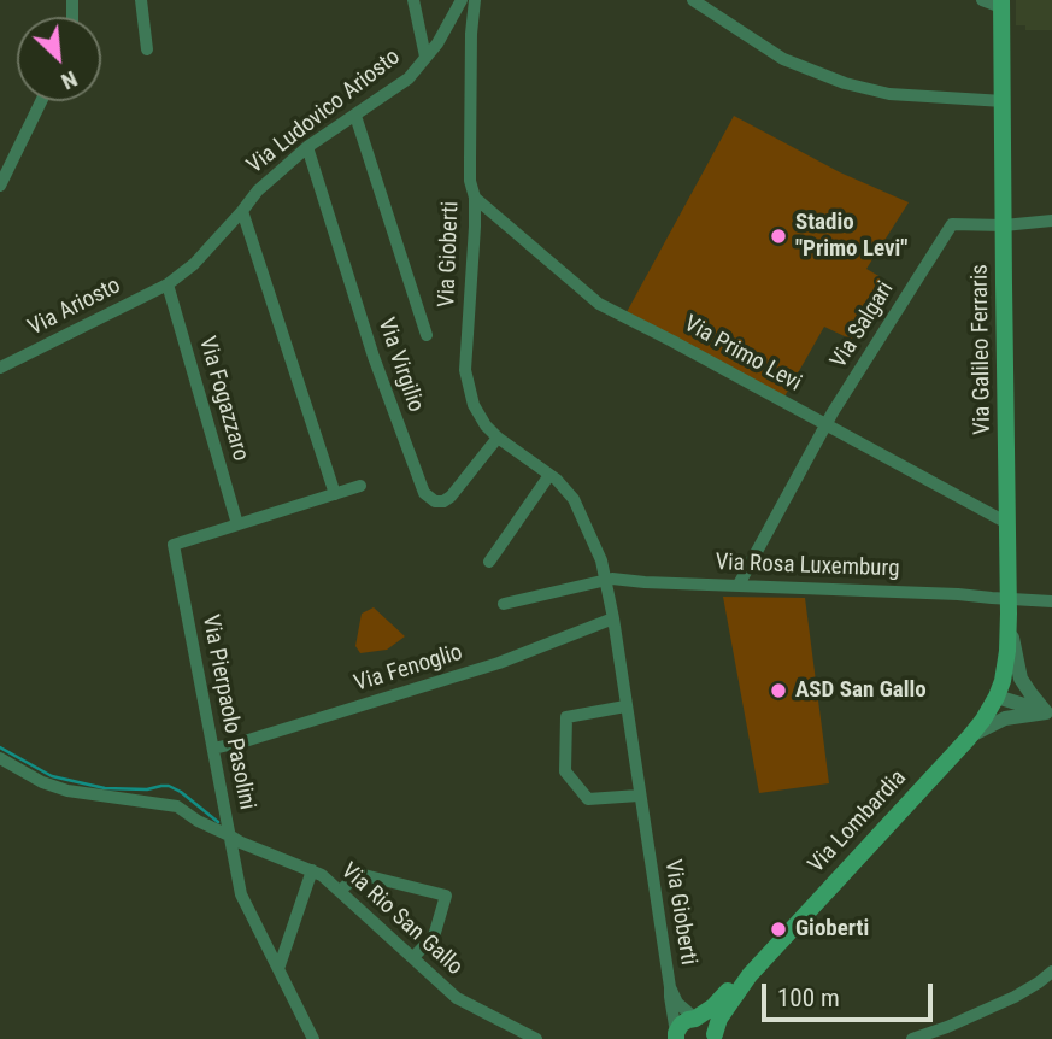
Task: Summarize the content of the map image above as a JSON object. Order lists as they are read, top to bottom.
{
  "streets": {
    "main road": ["Via Galileo Ferraris", "Via Lombardia"],
    "street": [
      "Via Ludovico Ariosto",
      "Via Gioberti",
      "Via Ariosto",
      "Via Salgari",
      "Via Primo Levi",
      "Via Virgilio",
      "Via Fogazzaro",
      "Via Rosa Luxemburg",
      "Via Fenoglio",
      "Via Pierpaolo Pasolini",
      "Via Rio San Gallo"
    ]
  },
  "crossings": [
    ["Via Ludovico Ariosto", "Via Ariosto"],
    ["Via Ludovico Ariosto", "Via Virgilio"],
    ["Via Ludovico Ariosto", "Via Fogazzaro"],
    ["Via Gioberti", "Via Primo Levi"],
    ["Via Gioberti", "Via Virgilio"],
    ["Via Gioberti", "Via Rosa Luxemburg"],
    ["Via Gioberti", "Via Fenoglio"],
    ["Via Gioberti", "Via Lombardia"],
    ["Via Ariosto", "Via Fogazzaro"],
    ["Via Salgari", "Via Galileo Ferraris"],
    ["Via Salgari", "Via Primo Levi"],
    ["Via Salgari", "Via Rosa Luxemburg"],
    ["Via Galileo Ferraris", "Via Primo Levi"],
    ["Via Galileo Ferraris", "Via Rosa Luxemburg"],
    ["Via Galileo Ferraris", "Via Lombardia"],
    ["Via Fogazzaro", "Via Pierpaolo Pasolini"],
    ["Via Fenoglio", "Via Pierpaolo Pasolini"],
    ["Via Pierpaolo Pasolini", "Via Rio San Gallo"]
  ],
  "places": ["Stadio \"Primo Levi\"", "ASD San Gallo", "Gioberti"],
  "scale_bar": "100 m",
  "north": "bottom right"
}
